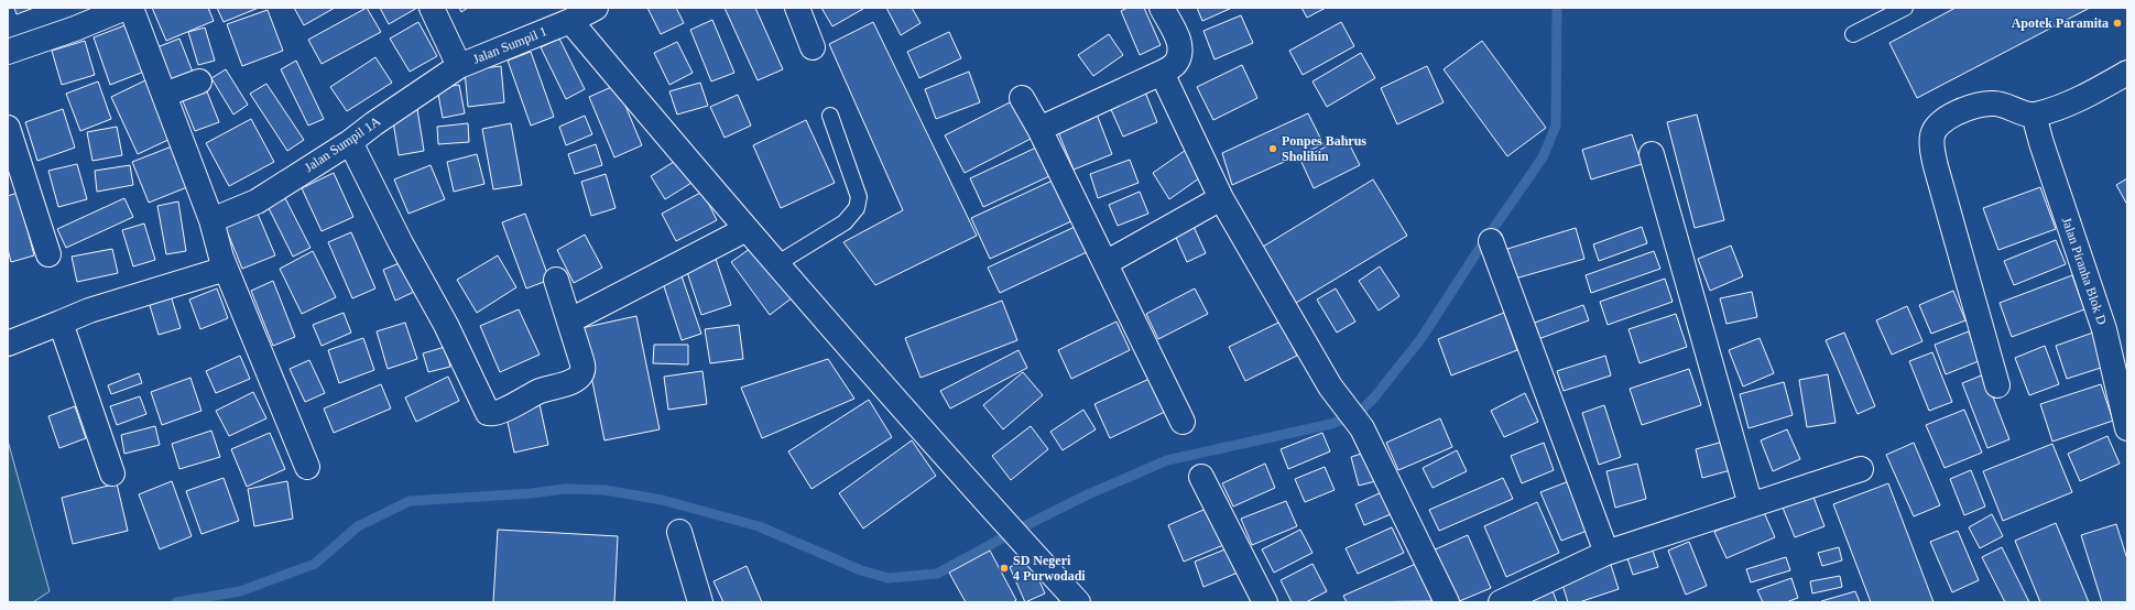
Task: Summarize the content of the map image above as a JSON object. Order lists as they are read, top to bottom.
{
  "streets": {
    "street": ["Jalan Sumpil 1", "Jalan Sumpil 1A", "Jalan Piranha Blok D"]
  },
  "crossings": [
    ["Jalan Sumpil 1", "Jalan Sumpil 1A"]
  ],
  "places": ["Apotek Paramita", "Ponpes Bahrus Sholihin", "SD Negeri 4 Purwodadi"]
}
